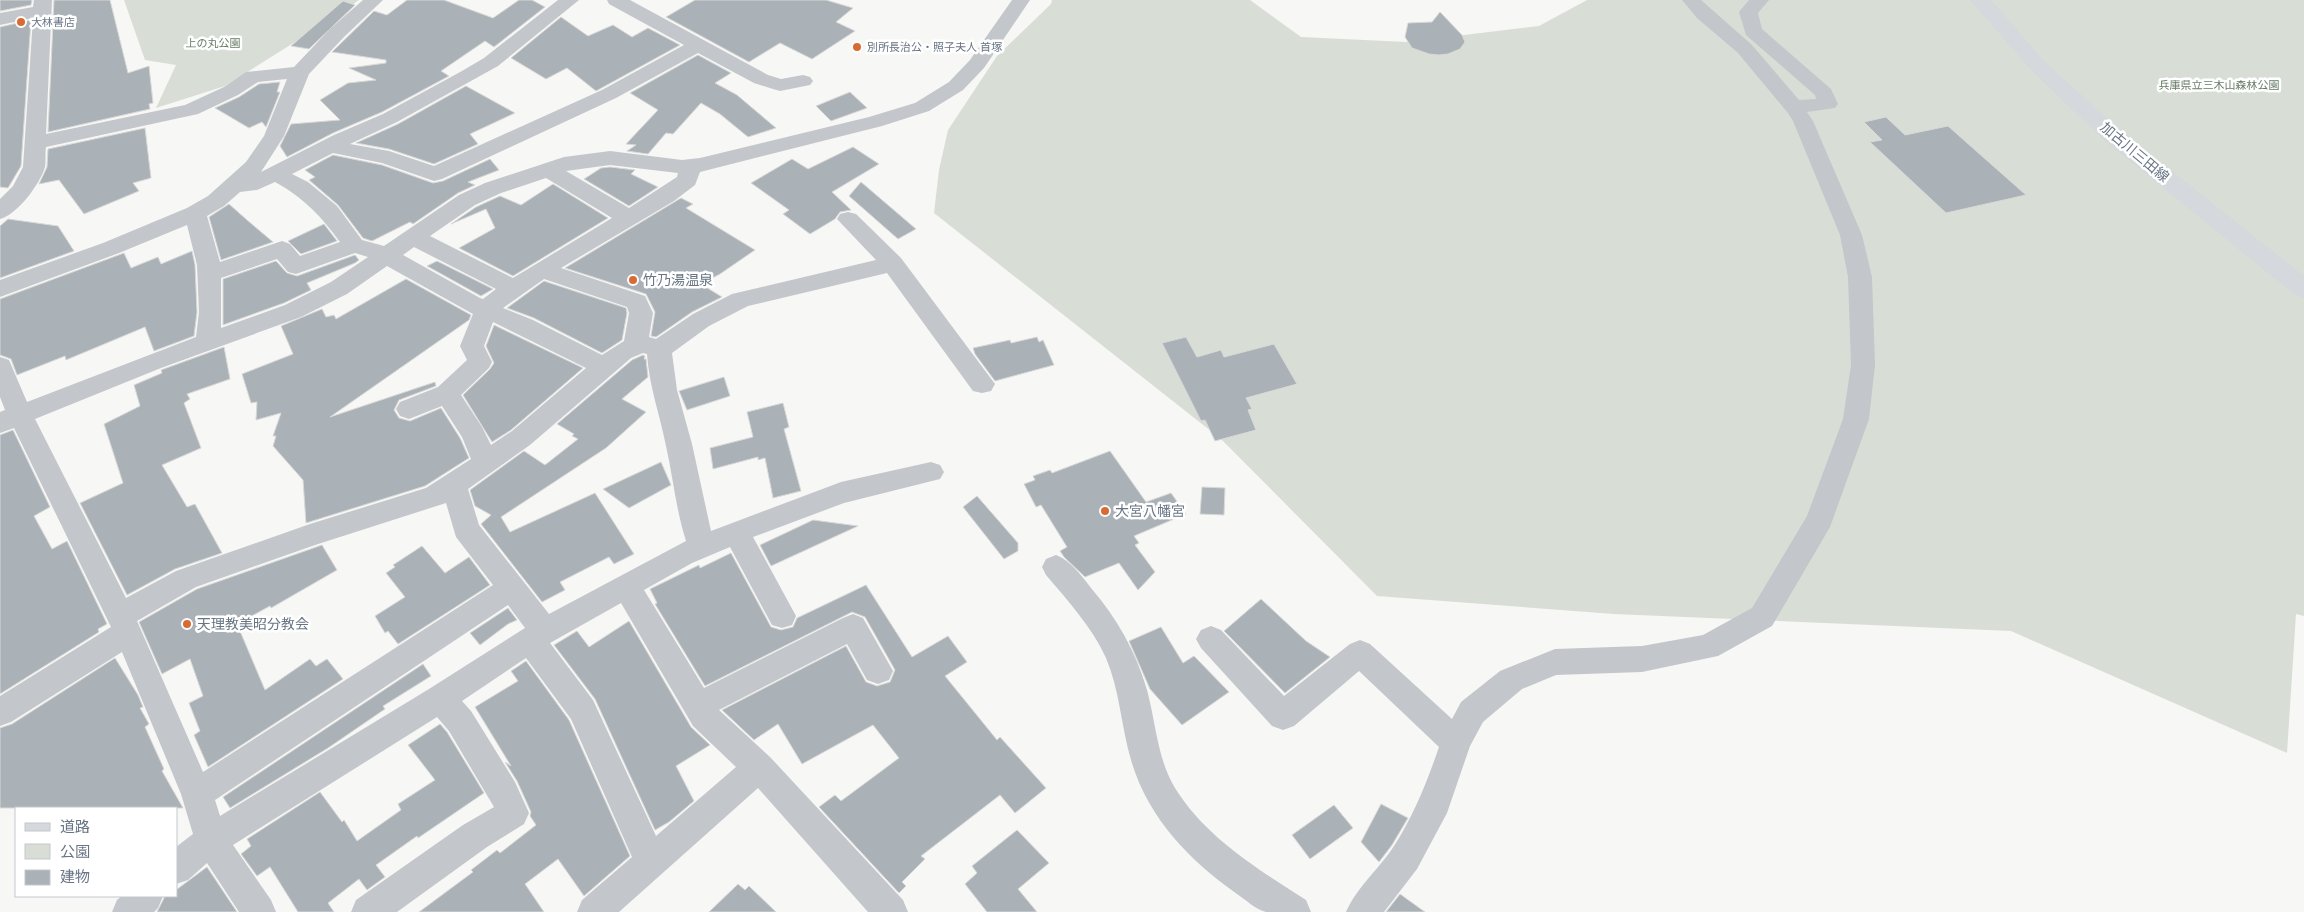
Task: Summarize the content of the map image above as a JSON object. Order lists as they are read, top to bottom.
{
  "streets": {
    "main road": ["加古川三田線"]
  },
  "parks": ["上の丸公園", "兵庫県立三木山森林公園"],
  "places": [
    "大林書店",
    "別所長治公・照子夫人 首塚",
    "竹乃湯温泉",
    "大宮八幡宮",
    "天理教美昭分教会"
  ],
  "legend": ["道路", "公園", "建物"]
}
